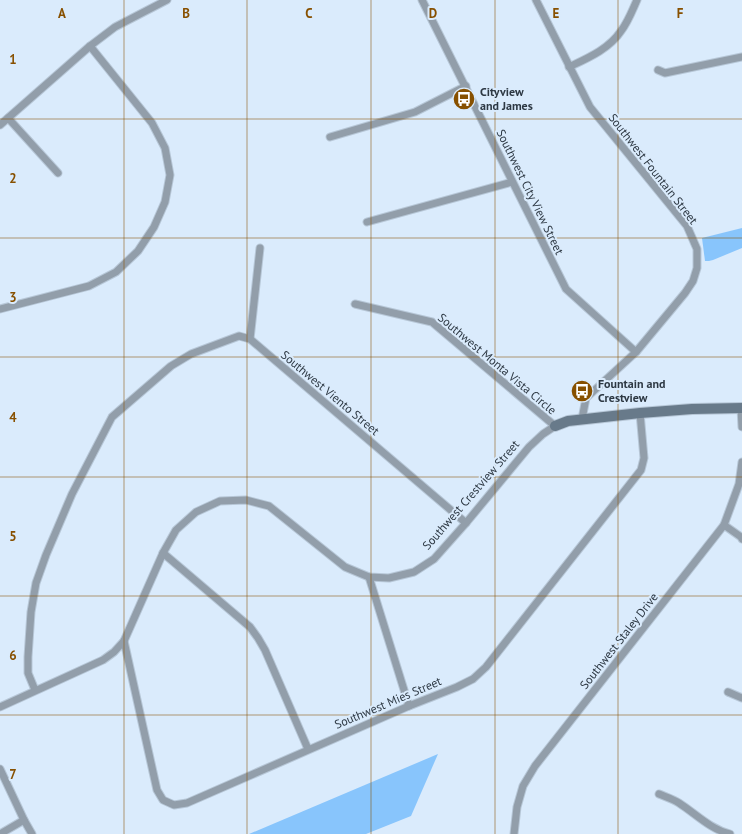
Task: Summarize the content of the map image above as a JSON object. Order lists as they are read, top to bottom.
{
  "streets": {
    "street": [
      "Southwest Fountain Street",
      "Southwest City View Street",
      "Southwest Monta Vista Circle",
      "Southwest Viento Street",
      "Southwest Crestview Street",
      "Southwest Staley Drive",
      "Southwest Mies Street"
    ]
  },
  "crossings": [
    ["Southwest Fountain Street", "Southwest City View Street"],
    ["Southwest Fountain Street", "Southwest Crestview Street"],
    ["Southwest Monta Vista Circle", "Southwest Crestview Street"],
    ["Southwest Viento Street", "Southwest Crestview Street"],
    ["Southwest Crestview Street", "Southwest Mies Street"]
  ],
  "places": {
    "bus stop": ["Cityview and James", "Fountain and Crestview"]
  },
  "grid": {
    "columns": [
      "A",
      "B",
      "C",
      "D",
      "E",
      "F"
    ],
    "rows": [
      "1",
      "2",
      "3",
      "4",
      "5",
      "6",
      "7"
    ]
  }
}
